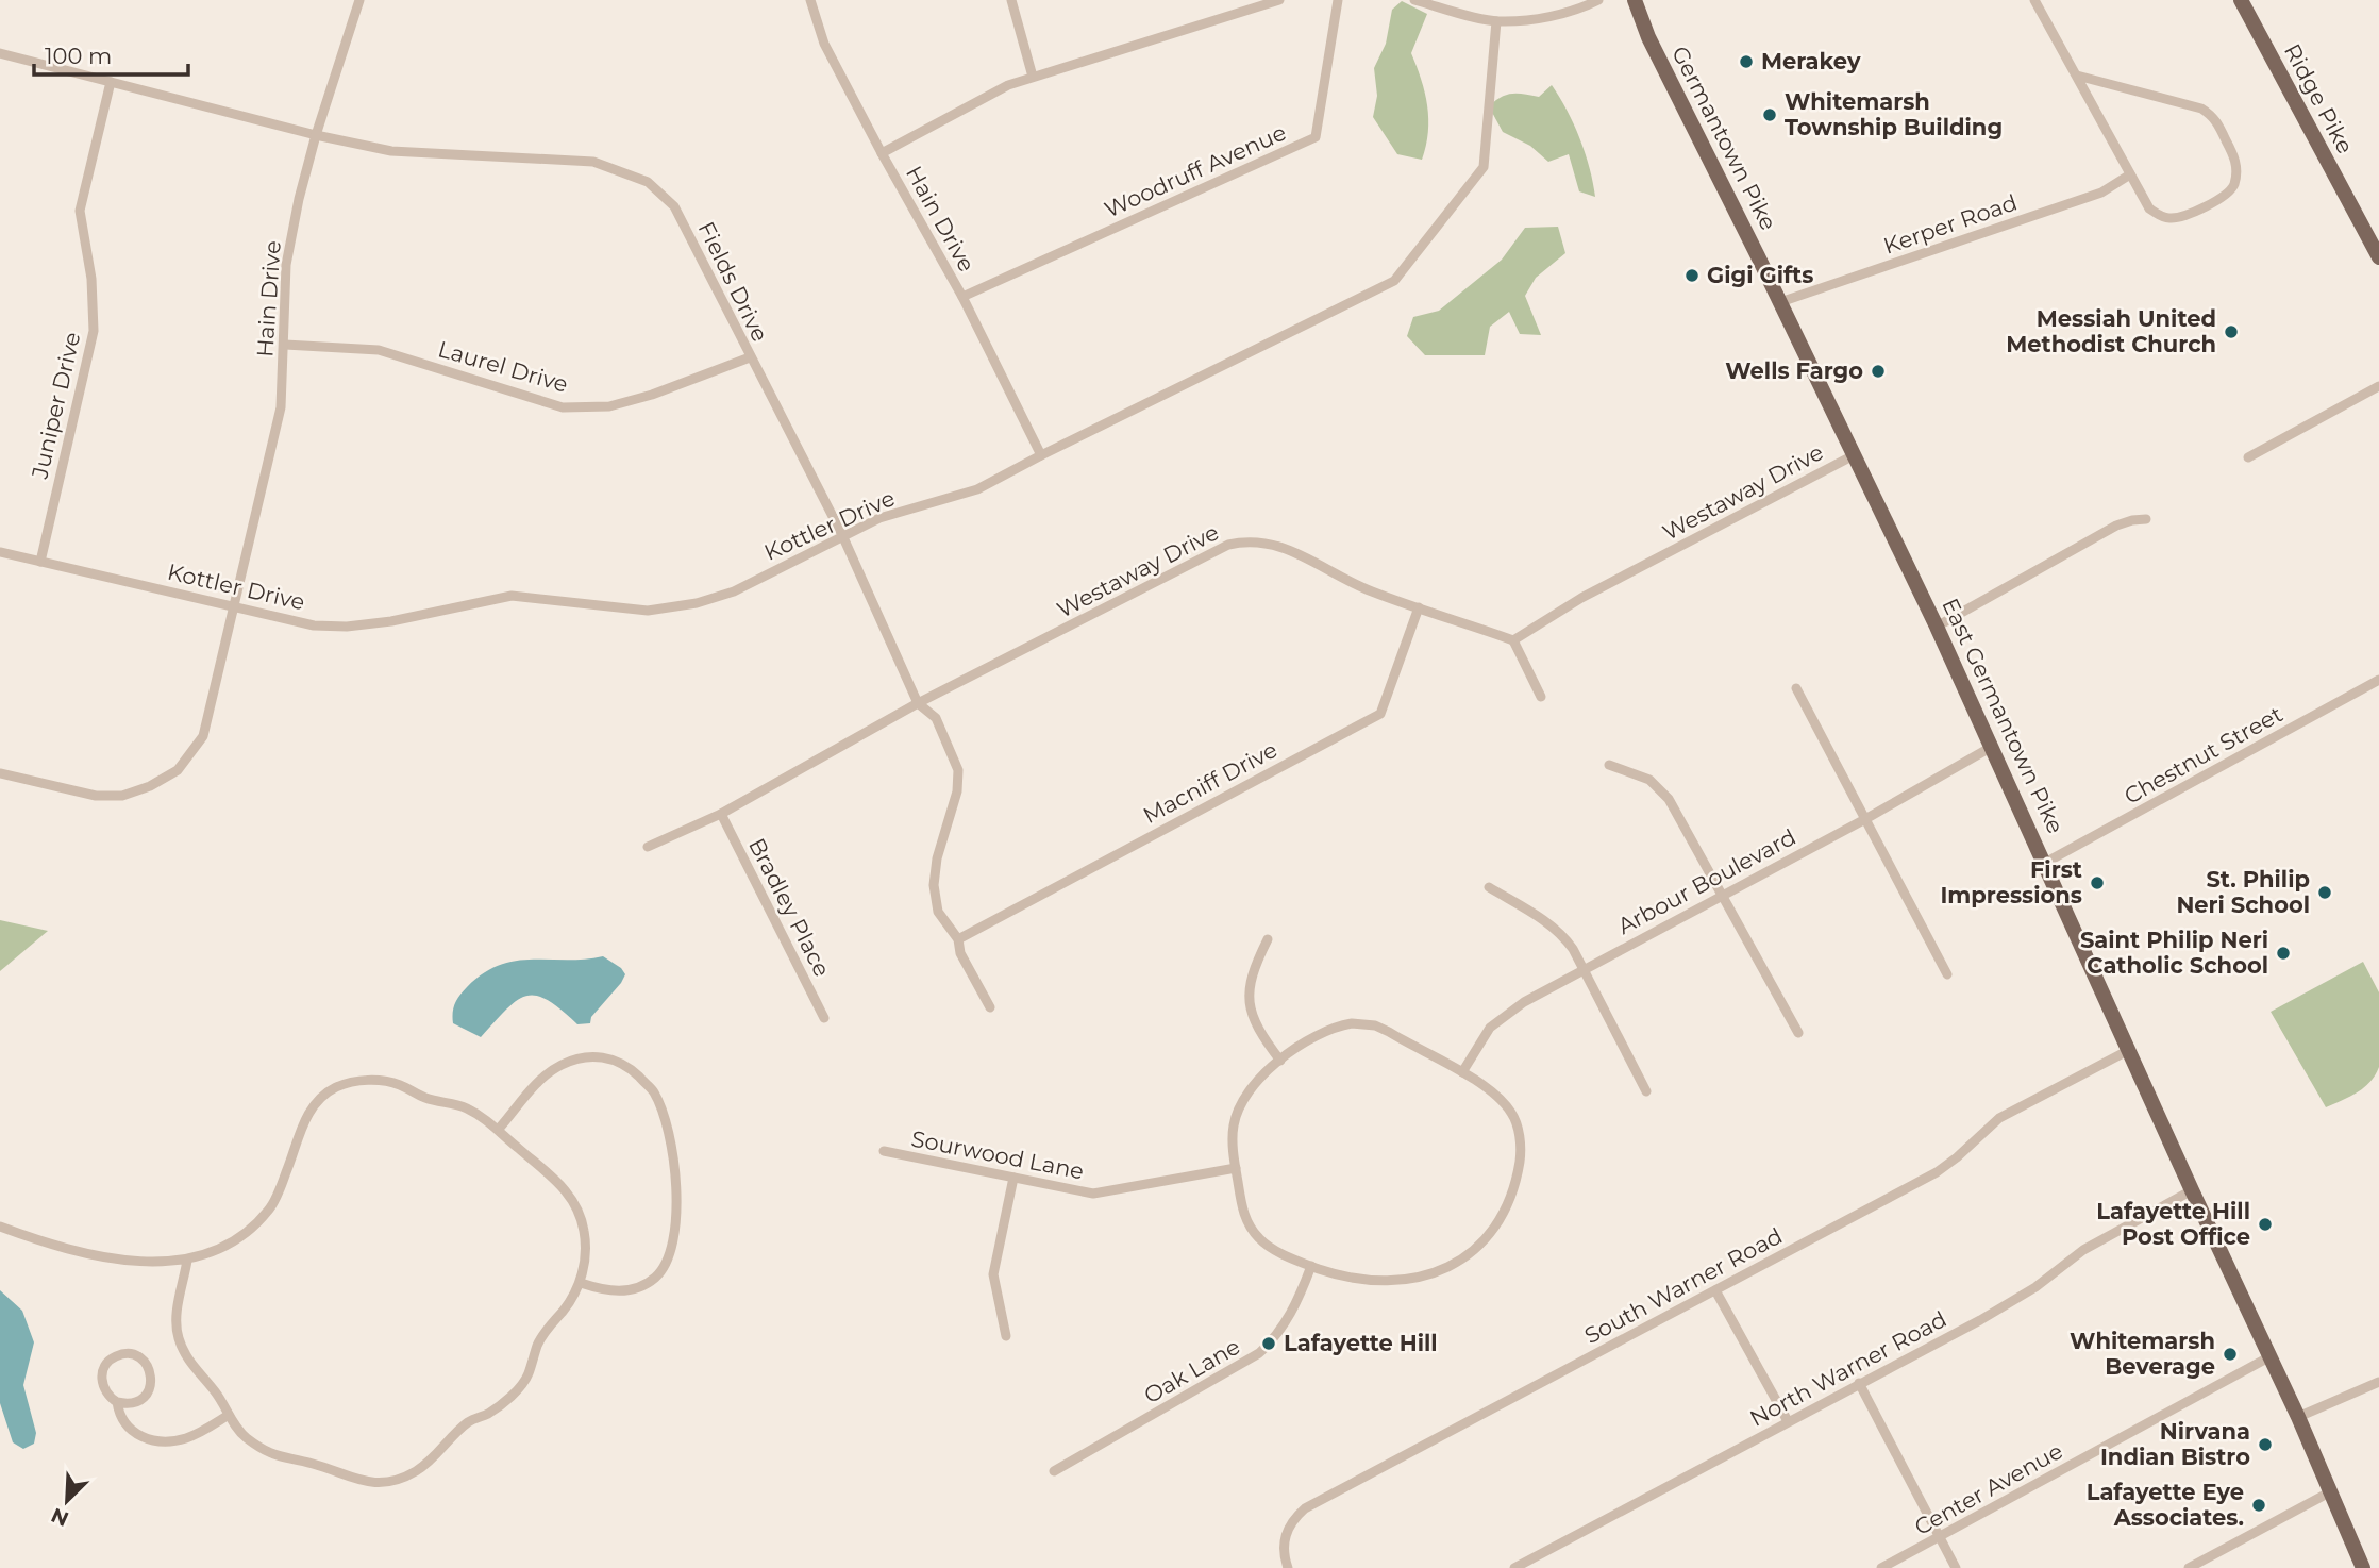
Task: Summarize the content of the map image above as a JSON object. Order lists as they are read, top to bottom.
{
  "streets": {
    "main road": ["Ridge Pike", "Germantown Pike", "East Germantown Pike"],
    "street": [
      "Woodruff Avenue",
      "Hain Drive",
      "Kerper Road",
      "Fields Drive",
      "Laurel Drive",
      "Juniper Drive",
      "Westaway Drive",
      "Kottler Drive",
      "Chestnut Street",
      "Macniff Drive",
      "Arbour Boulevard",
      "Bradley Place",
      "Sourwood Lane",
      "South Warner Road",
      "North Warner Road",
      "Oak Lane",
      "Center Avenue"
    ]
  },
  "crossings": [
    ["Germantown Pike", "Kerper Road"],
    ["Germantown Pike", "Westaway Drive"],
    ["Germantown Pike", "East Germantown Pike"],
    ["Woodruff Avenue", "Hain Drive"],
    ["Hain Drive", "Fields Drive"],
    ["Hain Drive", "Laurel Drive"],
    ["Hain Drive", "Kottler Drive"],
    ["Fields Drive", "Laurel Drive"],
    ["Fields Drive", "Juniper Drive"],
    ["Fields Drive", "Westaway Drive"],
    ["Fields Drive", "Kottler Drive"],
    ["Fields Drive", "Macniff Drive"],
    ["Juniper Drive", "Kottler Drive"],
    ["Westaway Drive", "East Germantown Pike"],
    ["Westaway Drive", "Macniff Drive"],
    ["Westaway Drive", "Bradley Place"],
    ["East Germantown Pike", "Chestnut Street"],
    ["East Germantown Pike", "Arbour Boulevard"],
    ["East Germantown Pike", "South Warner Road"],
    ["East Germantown Pike", "North Warner Road"],
    ["East Germantown Pike", "Center Avenue"]
  ],
  "places": [
    "Merakey",
    "Whitemarsh Township Building",
    "Gigi Gifts",
    "Messiah United Methodist Church",
    "Wells Fargo",
    "First Impressions",
    "St. Philip Neri School",
    "Saint Philip Neri Catholic School",
    "Lafayette Hill Post Office",
    "Lafayette Hill",
    "Whitemarsh Beverage",
    "Nirvana Indian Bistro",
    "Lafayette Eye Associates."
  ],
  "scale_bar": "100 m",
  "north": "bottom left"
}
